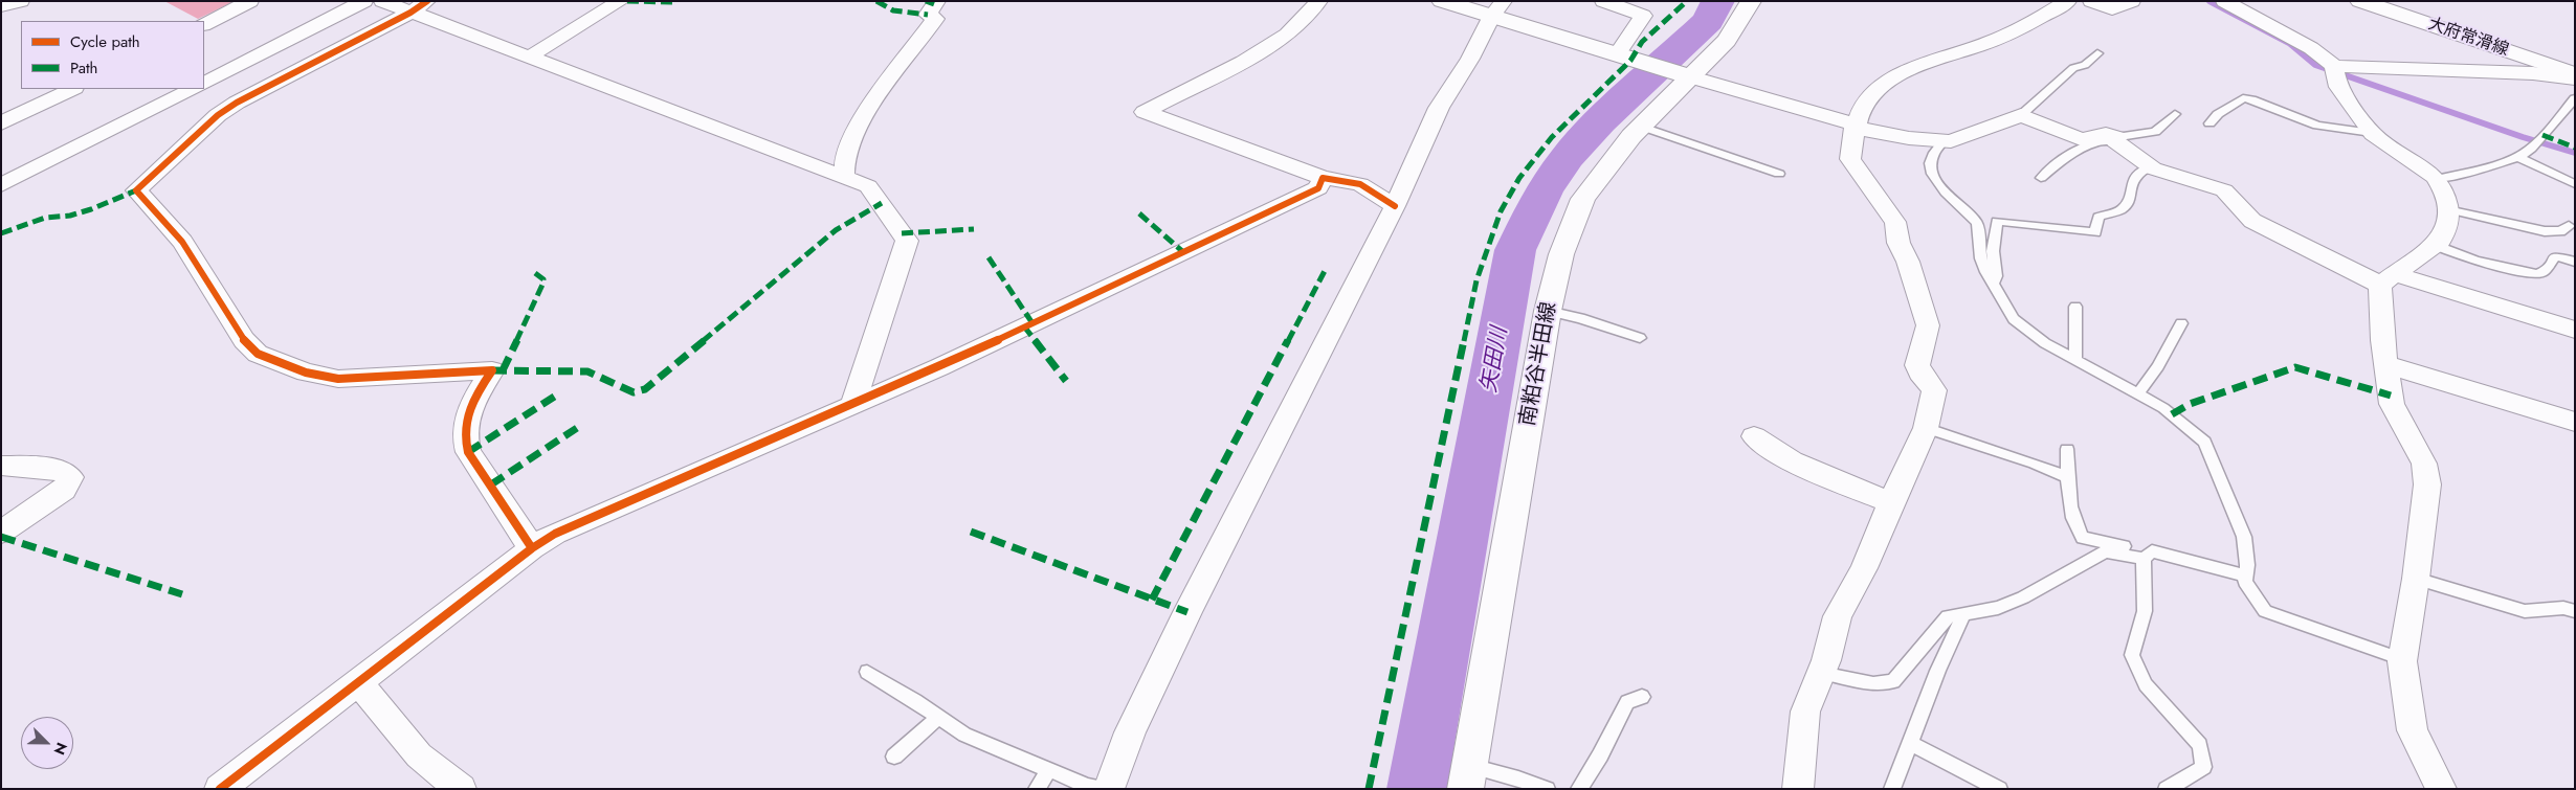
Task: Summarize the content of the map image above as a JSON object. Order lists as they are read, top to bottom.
{
  "streets": {
    "main road": ["大府常滑線", "南粕谷半田線"]
  },
  "water": ["矢田川"],
  "legend": ["Cycle path", "Path"],
  "north": "bottom right"
}
